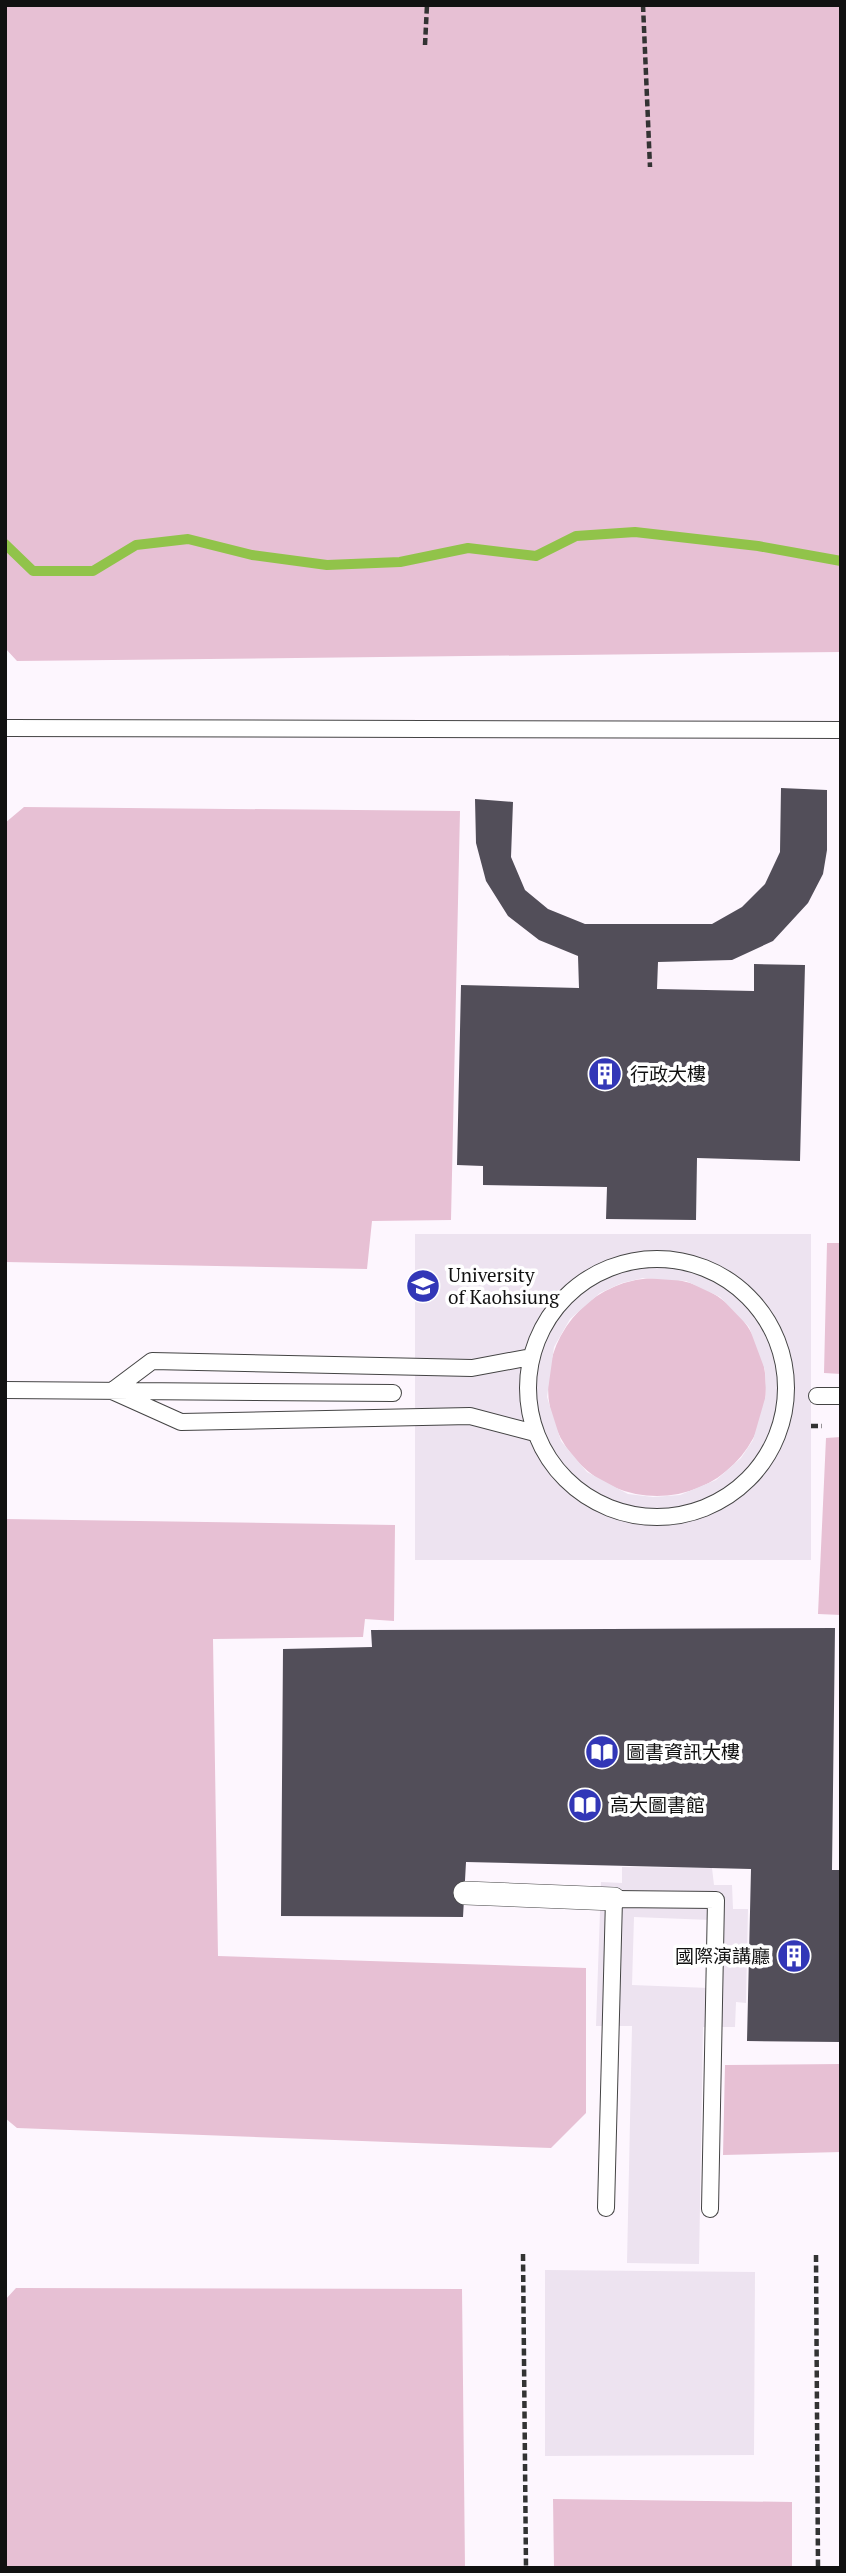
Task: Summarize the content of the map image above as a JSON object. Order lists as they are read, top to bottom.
{
  "places": {
    "building": ["行政大樓", "國際演講廳"],
    "school or university": ["University of Kaohsiung"],
    "library": ["圖書資訊大樓", "高大圖書館"]
  }
}
